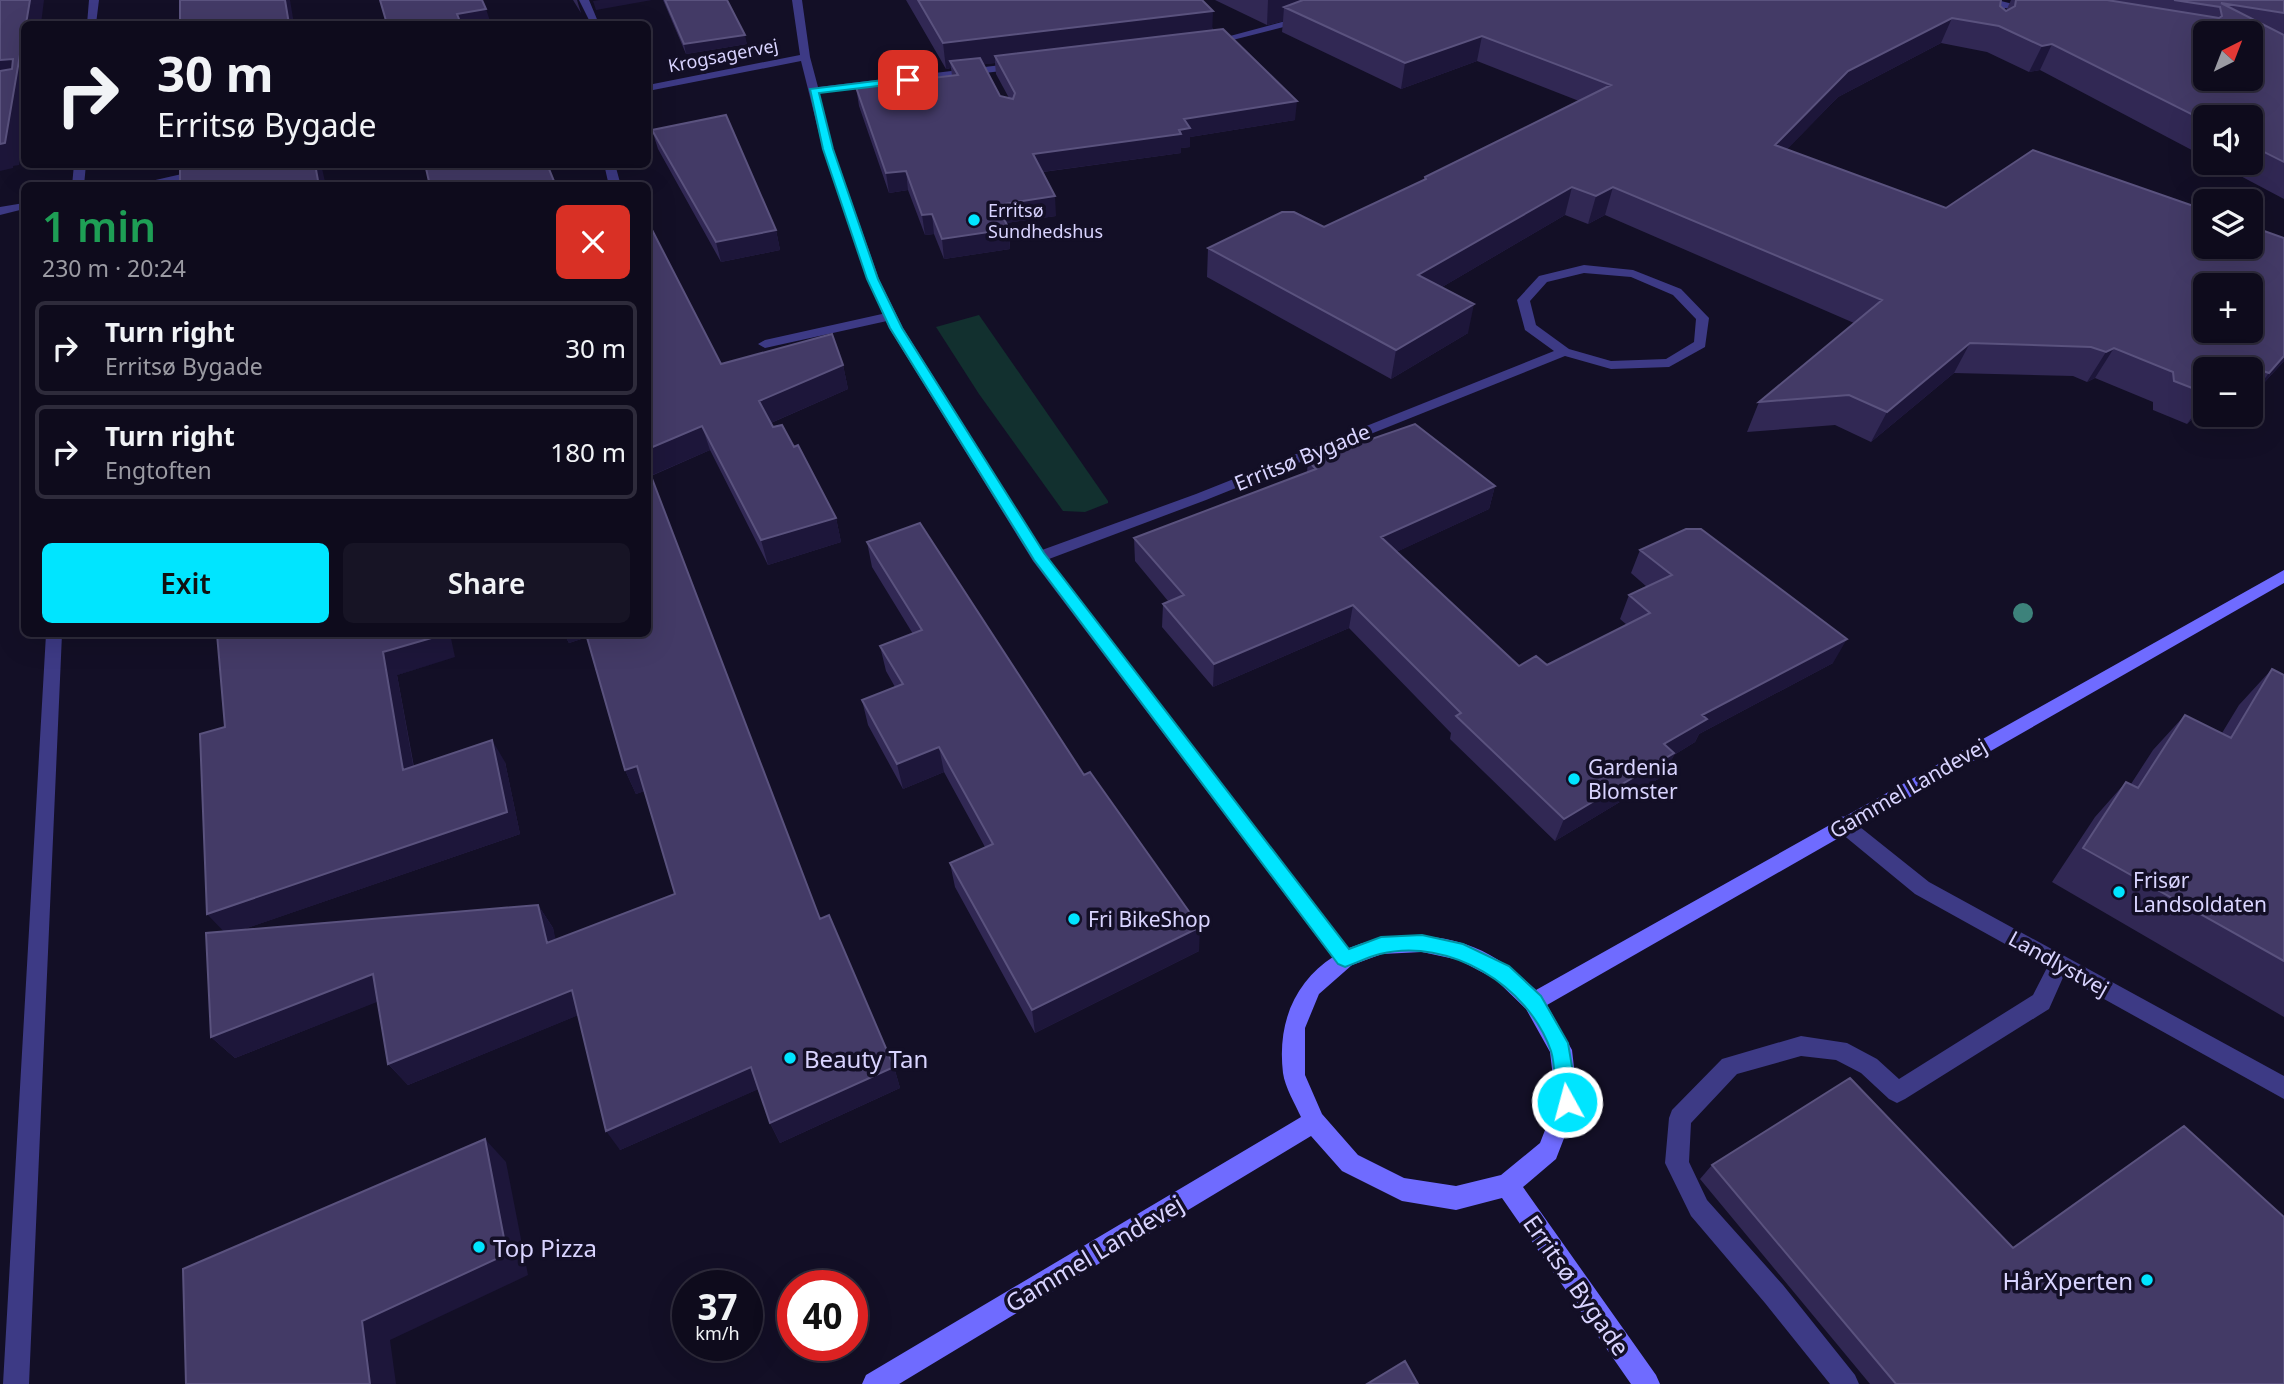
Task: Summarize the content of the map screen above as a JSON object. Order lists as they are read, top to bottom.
{
  "streets": {
    "street": [
      "Krogsagervej",
      "Erritsø Bygade",
      "Gammel Landevej",
      "Landlystvej"
    ]
  },
  "crossings": [
    ["Gammel Landevej", "Landlystvej"]
  ],
  "places": [
    "Erritsø Sundhedshus",
    "Gardenia Blomster",
    "Frisør Landsoldaten",
    "Fri BikeShop",
    "Beauty Tan",
    "Top Pizza",
    "HårXperten"
  ],
  "north": "top right",
  "page": {
    "map_buttons": ["+", "−"],
    "turn": ["30 m", "Erritsø Bygade"],
    "heading": ["1 min", "230 m · 20:24"],
    "list": [
      {
        "name": "Turn right",
        "note": "Erritsø Bygade",
        "value": "30 m"
      },
      {
        "name": "Turn right",
        "note": "Engtoften",
        "value": "180 m"
      }
    ],
    "buttons": ["Exit", "Share"],
    "speed": "37 km/h",
    "limit": "40"
  }
}
